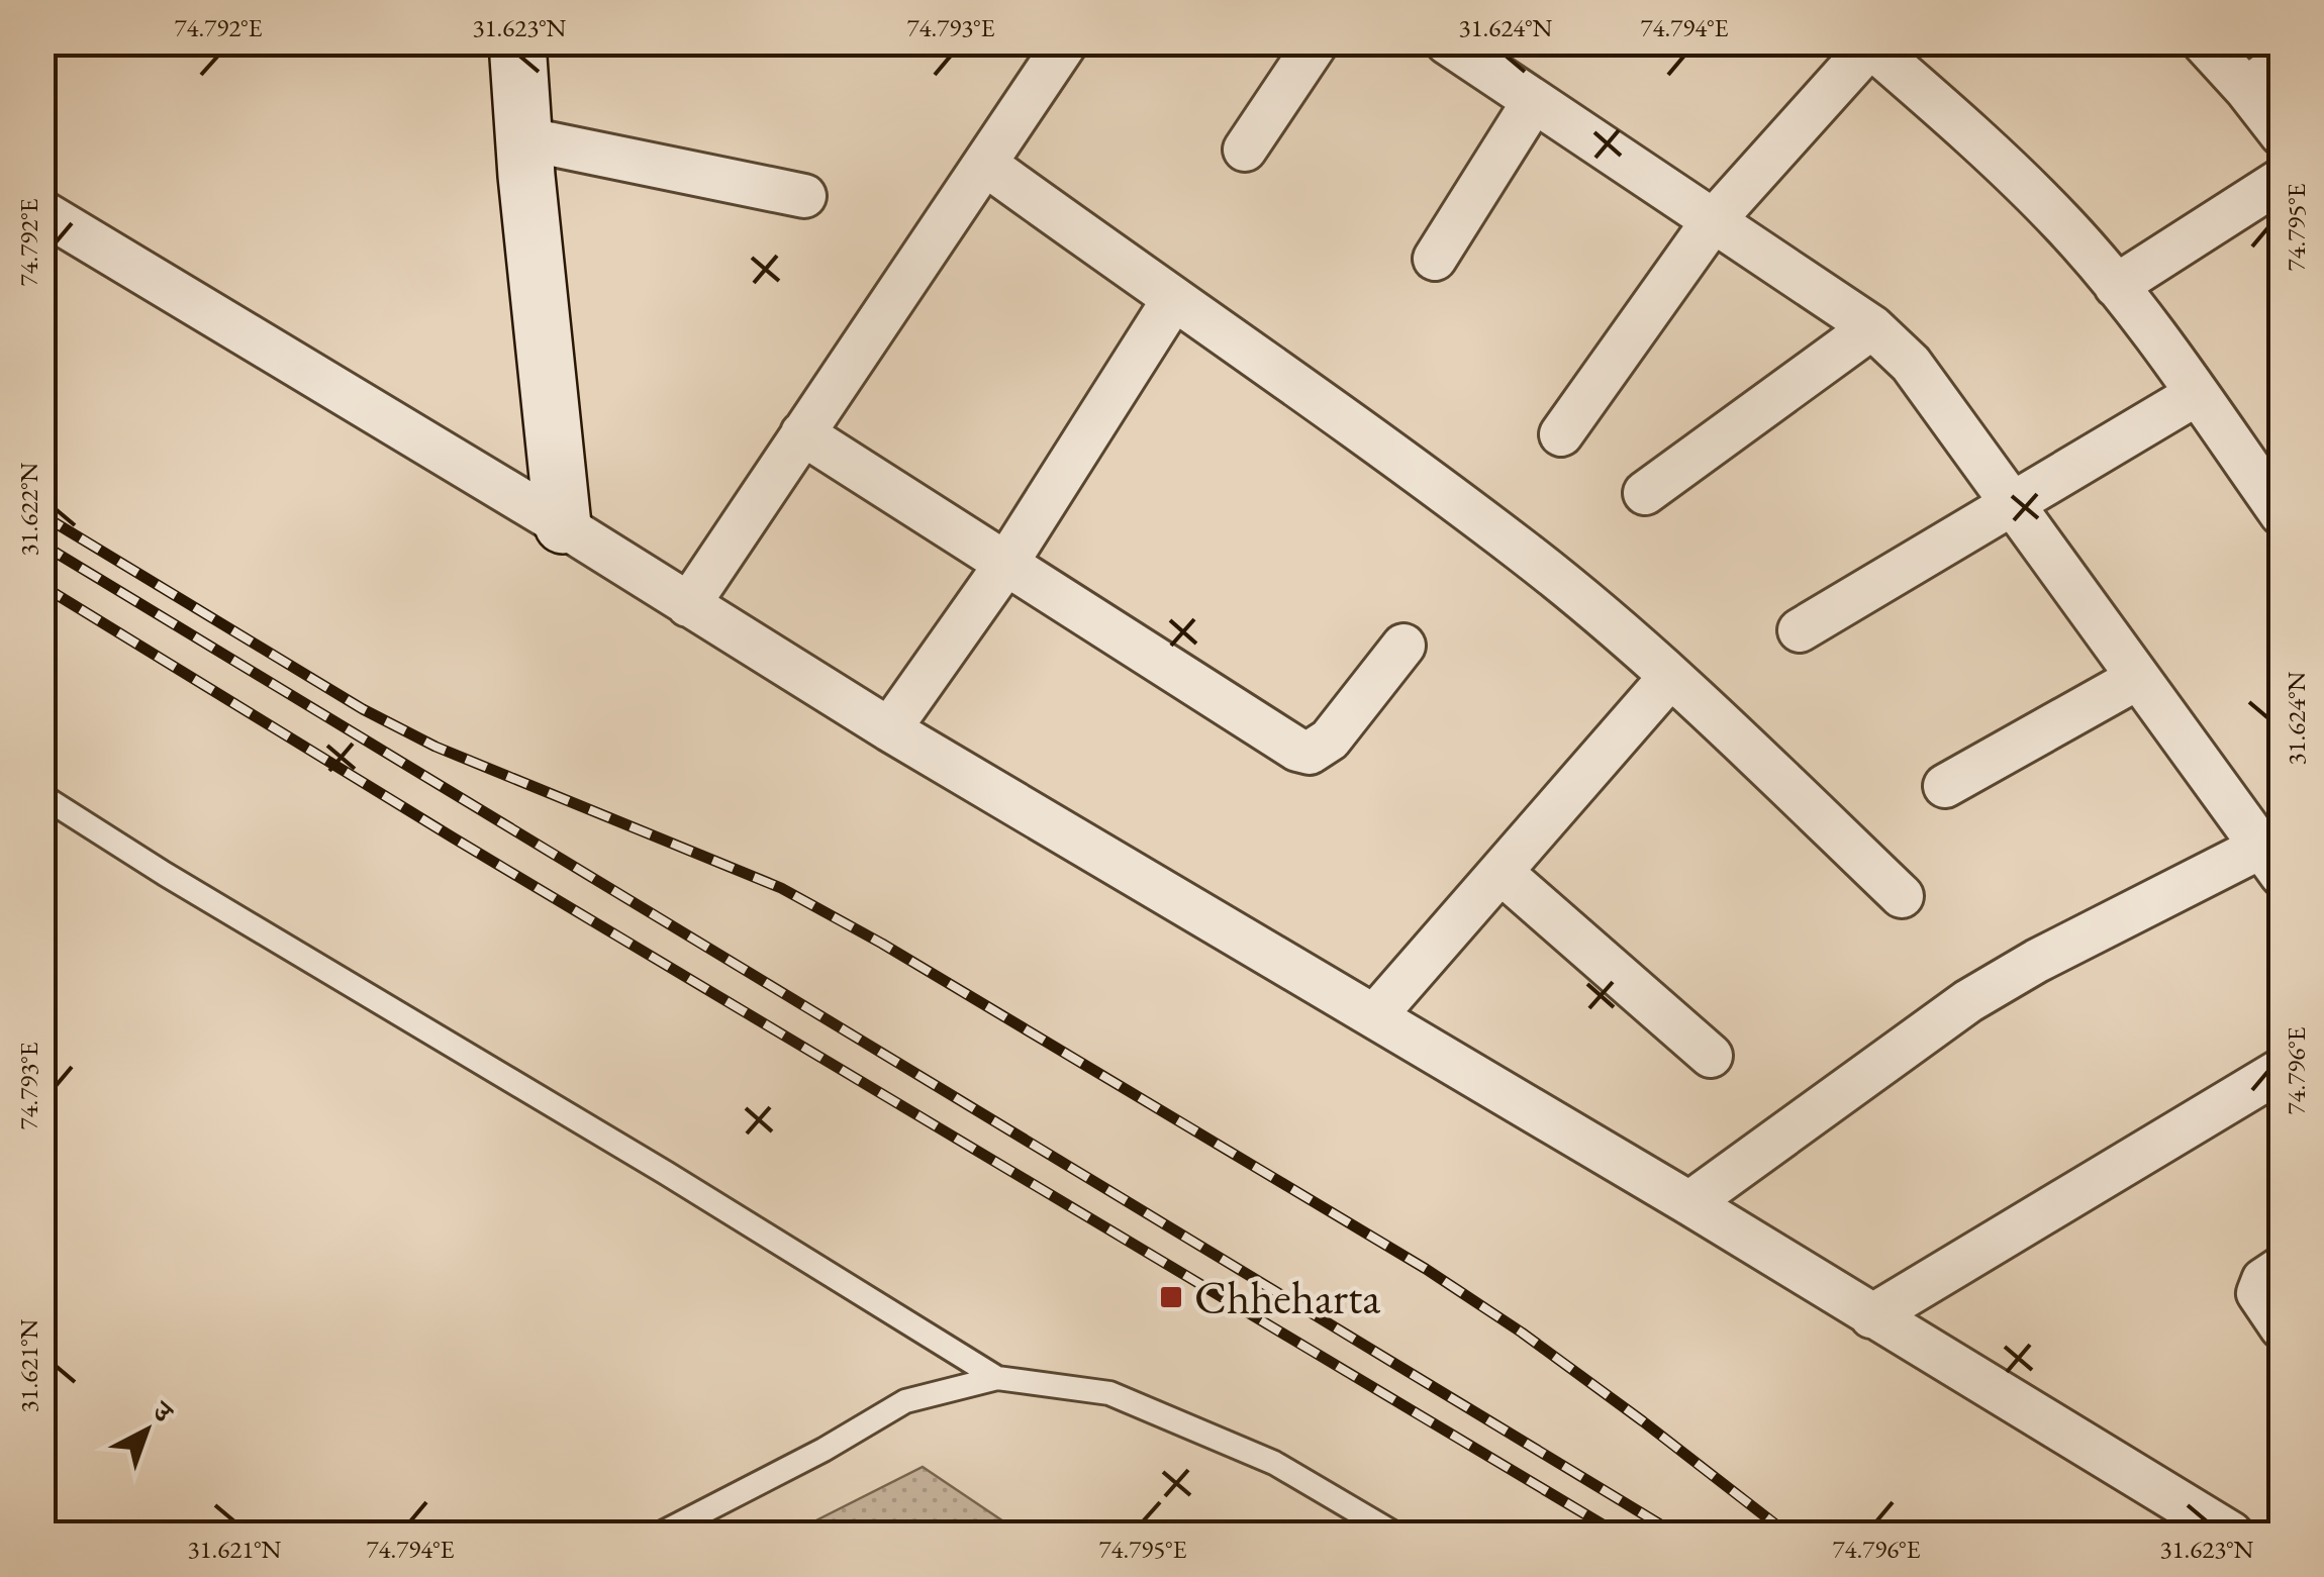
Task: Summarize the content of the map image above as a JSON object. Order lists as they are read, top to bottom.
{
  "places": {
    "transit": ["Chheharta"]
  },
  "north": "top right",
  "coordinates": [
    "74.792°E",
    "31.623°N",
    "74.793°E",
    "31.624°N",
    "74.794°E",
    "74.795°E",
    "31.622°N",
    "74.796°E",
    "31.621°N"
  ]
}
